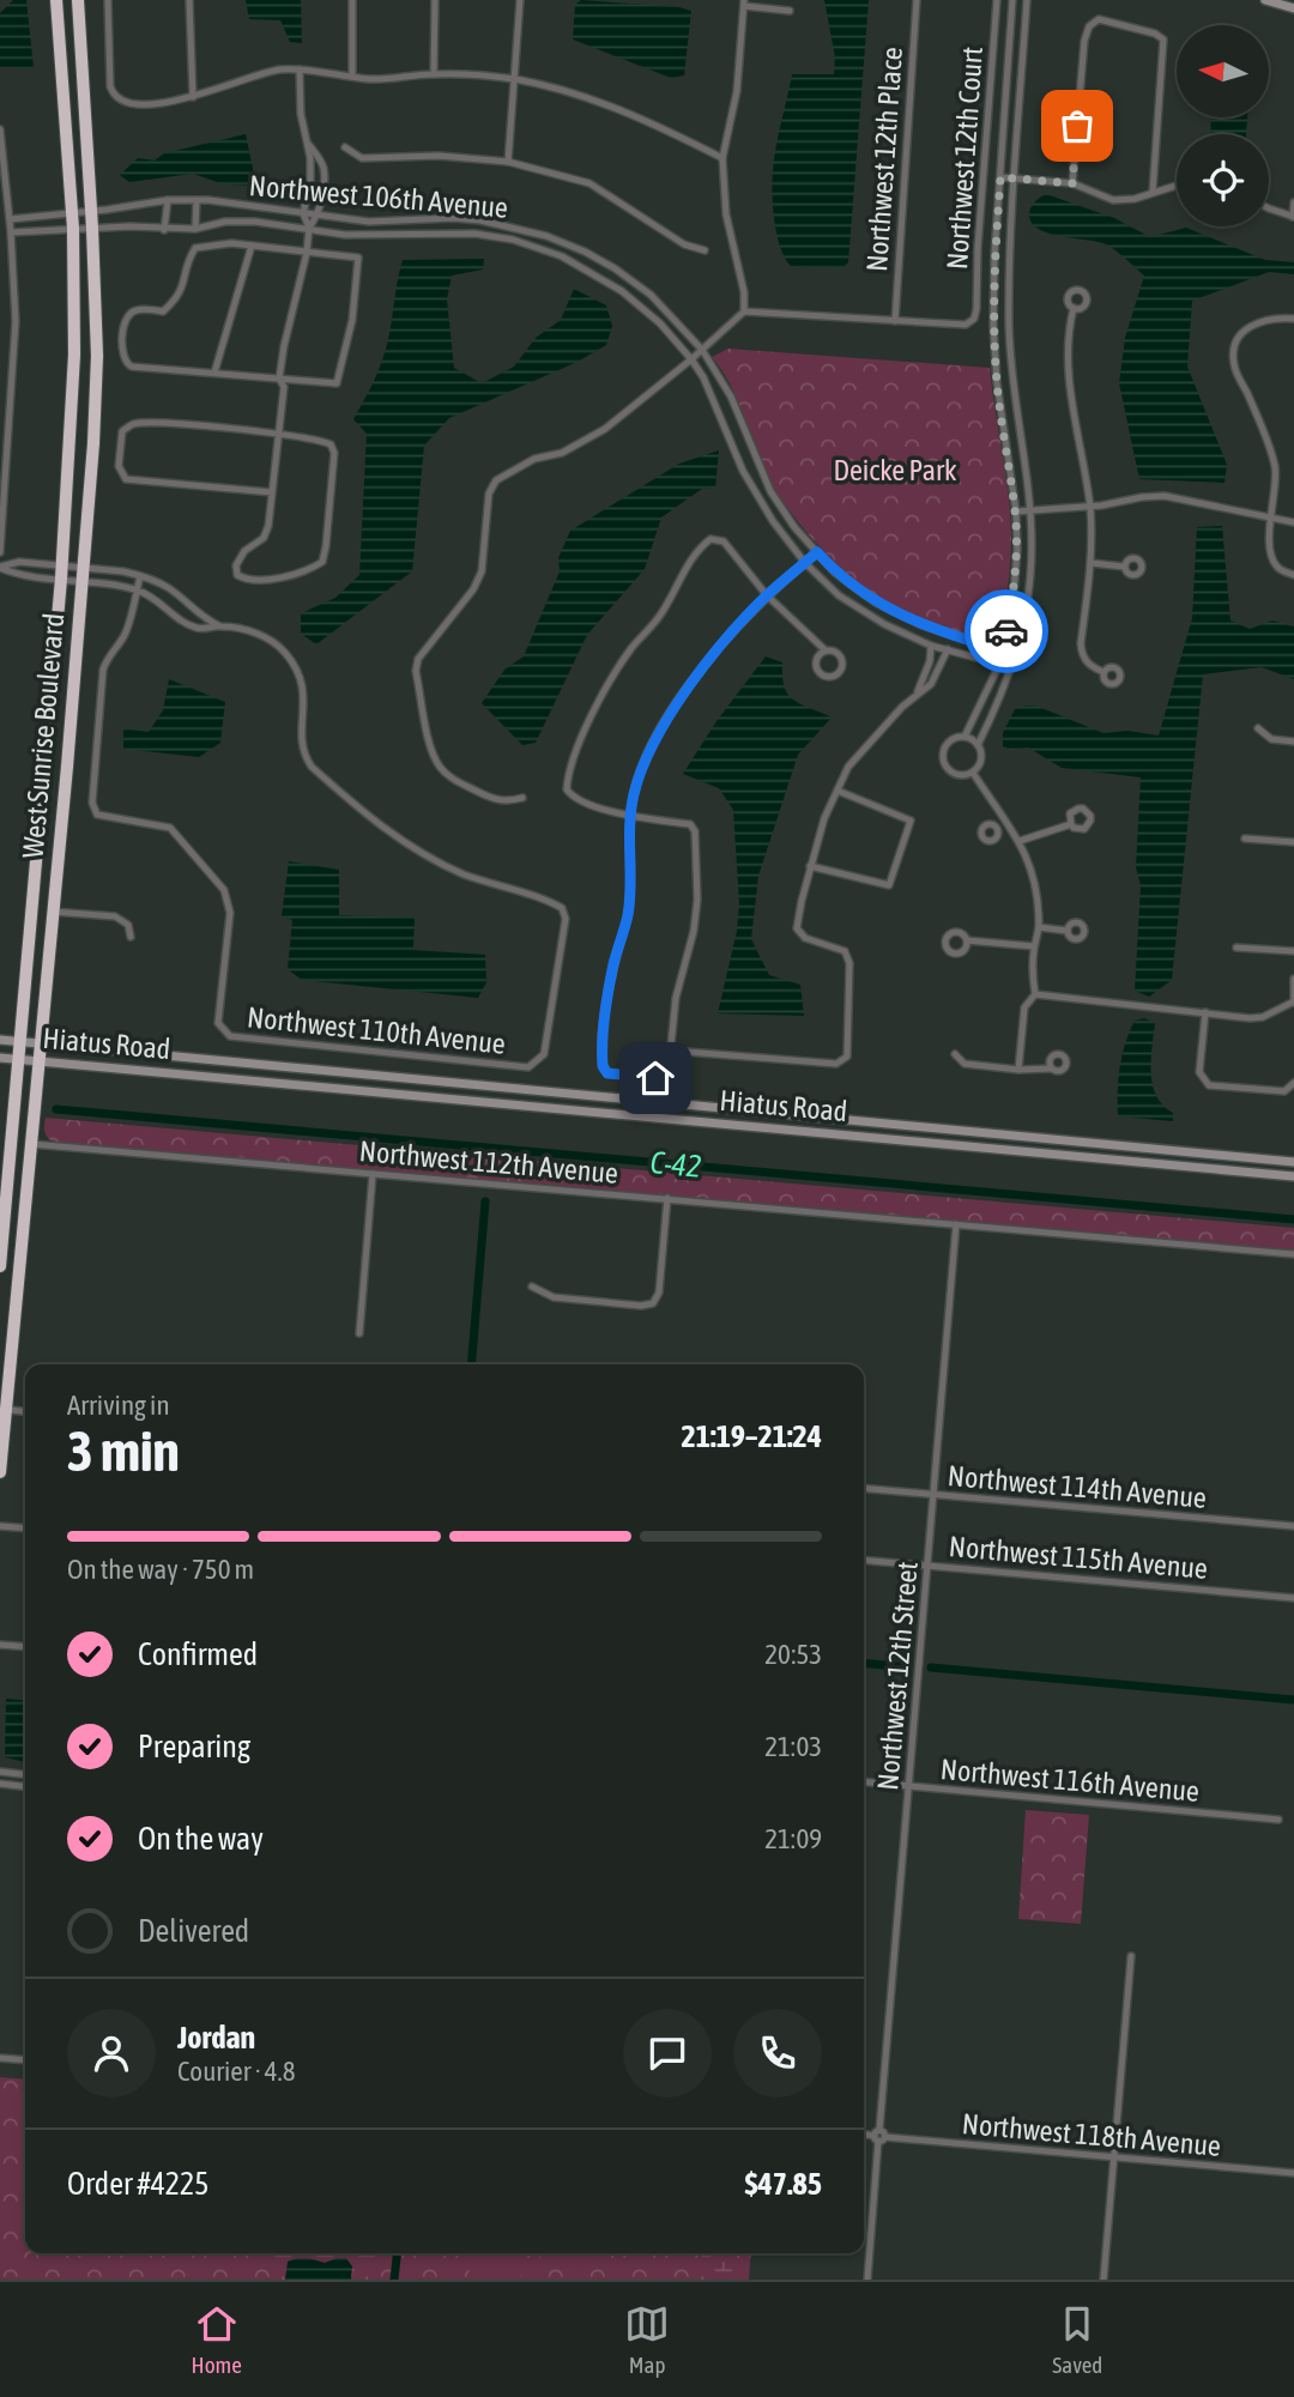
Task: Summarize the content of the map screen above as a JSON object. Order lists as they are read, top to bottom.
{
  "streets": {
    "highway": ["West Sunrise Boulevard"],
    "main road": ["Hiatus Road"],
    "street": [
      "Northwest 12th Court",
      "Northwest 12th Place",
      "Northwest 106th Avenue",
      "Northwest 110th Avenue",
      "Northwest 112th Avenue",
      "Northwest 114th Avenue",
      "Northwest 115th Avenue",
      "Northwest 12th Street",
      "Northwest 116th Avenue",
      "Northwest 118th Avenue"
    ]
  },
  "crossings": [
    ["Northwest 12th Court", "Northwest 12th Place"],
    ["Northwest 106th Avenue", "West Sunrise Boulevard"],
    ["West Sunrise Boulevard", "Hiatus Road"],
    ["West Sunrise Boulevard", "Northwest 112th Avenue"],
    ["Northwest 112th Avenue", "Northwest 12th Street"],
    ["Northwest 114th Avenue", "Northwest 12th Street"],
    ["Northwest 115th Avenue", "Northwest 12th Street"],
    ["Northwest 12th Street", "Northwest 116th Avenue"],
    ["Northwest 12th Street", "Northwest 118th Avenue"]
  ],
  "water": ["C-42"],
  "parks": ["Deicke Park"],
  "north": "left",
  "page": {
    "heading": ["3 min", "Arriving in", "21:19–21:24"],
    "panel": [
      "Jordan",
      "Courier · 4.8",
      "Order #4225",
      "$47.85"
    ],
    "bar": "On the way · 750 m",
    "list": [
      ["Confirmed", "20:53"],
      ["Preparing", "21:03"],
      ["On the way", "21:09"],
      "Delivered"
    ],
    "tabs": ["Home", "Map", "Saved"]
  }
}
